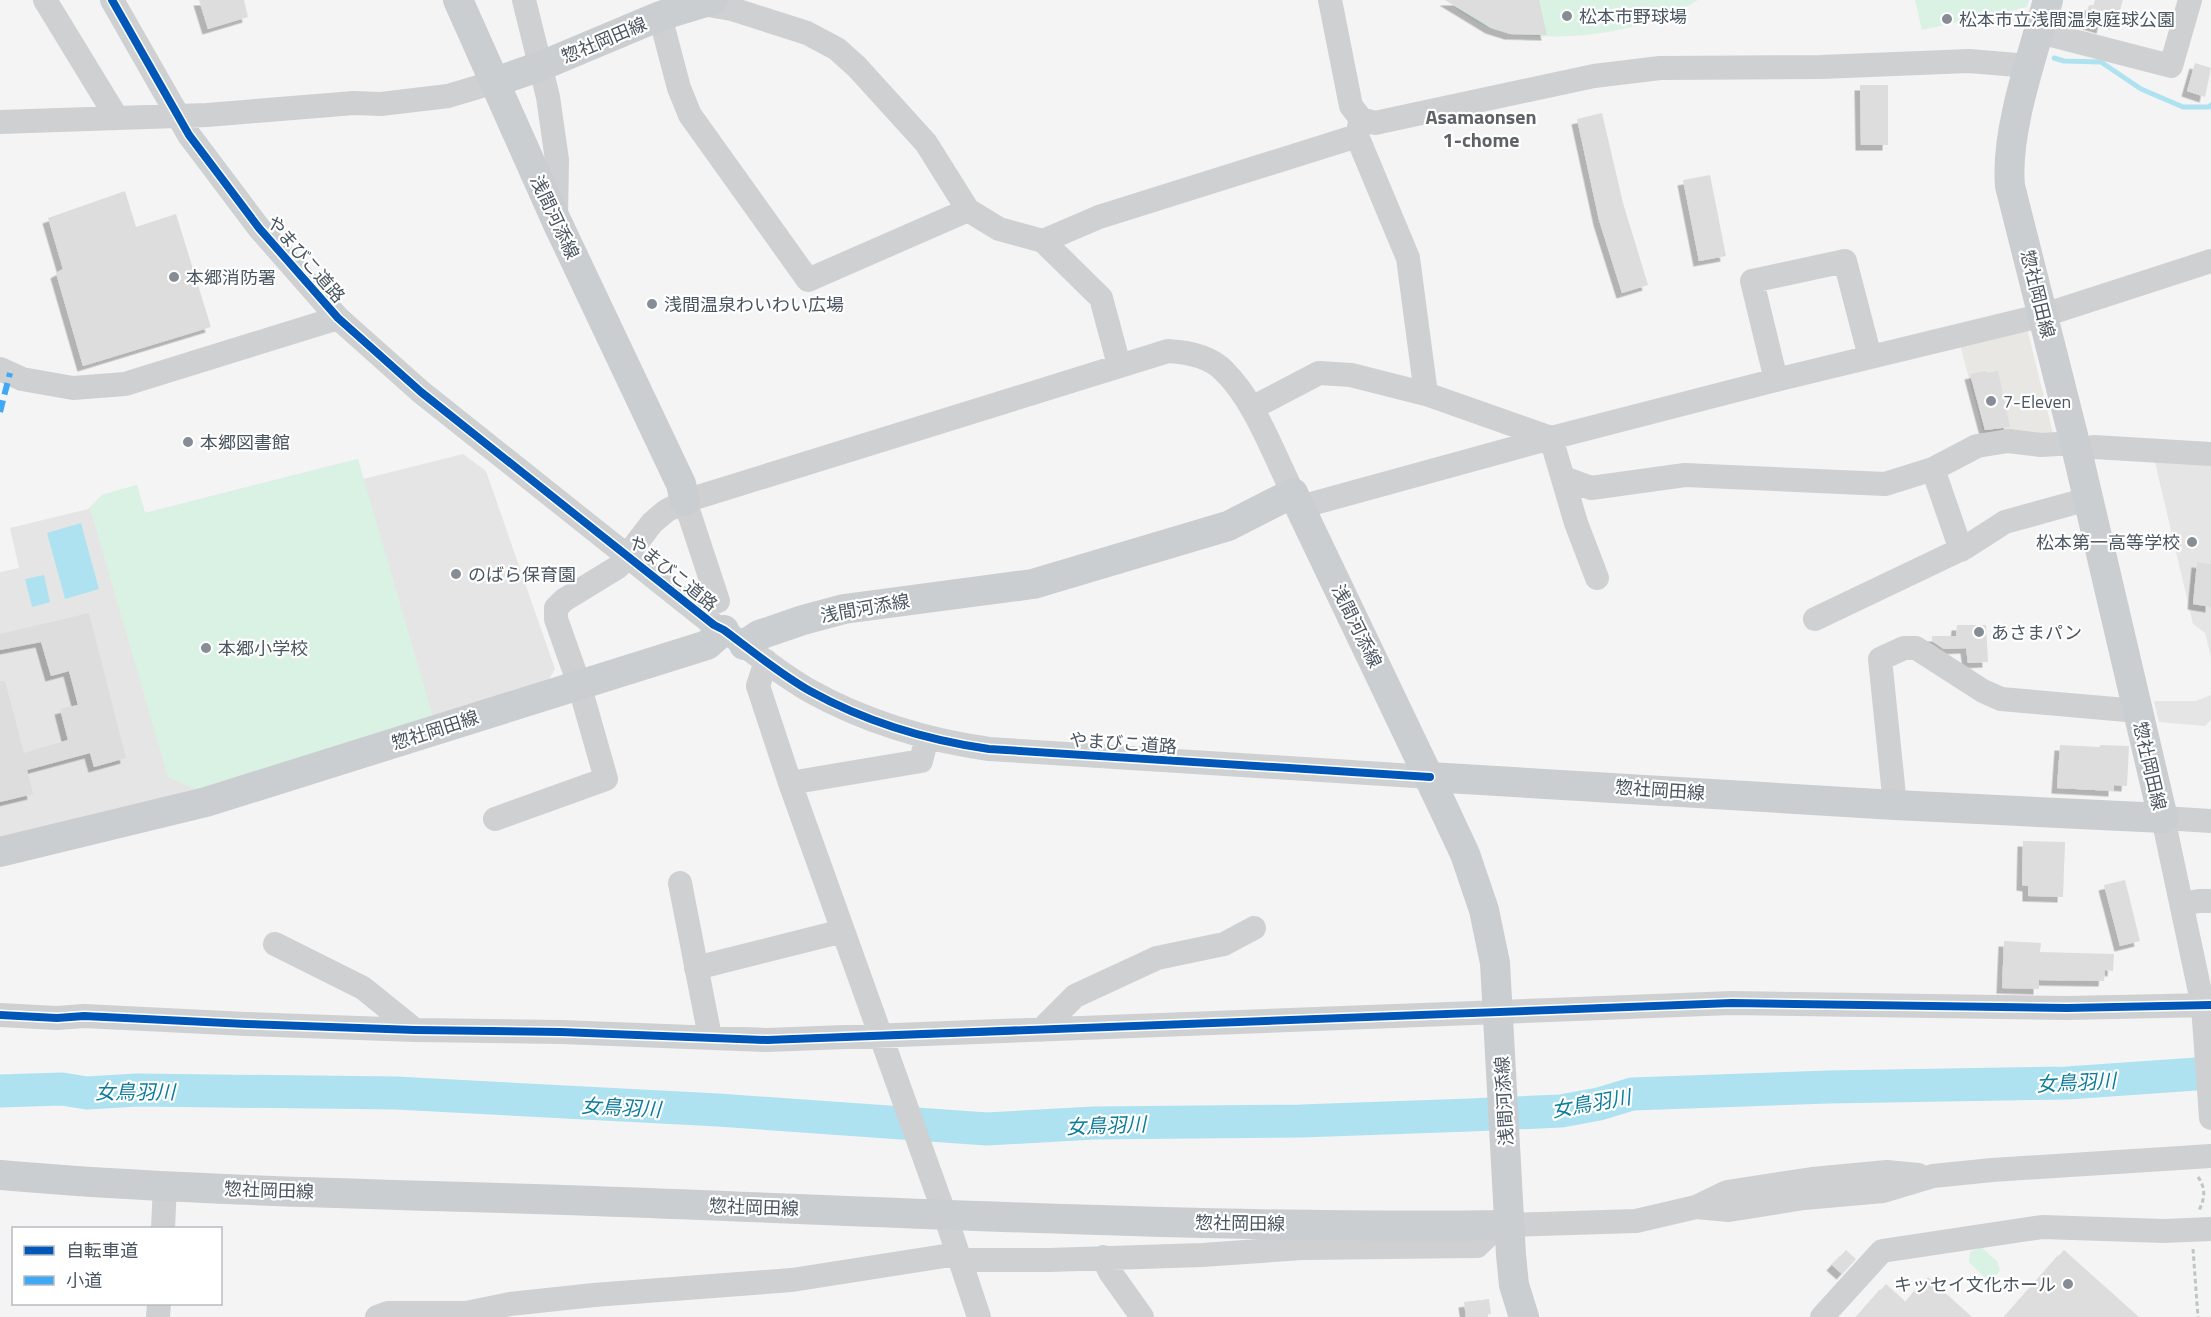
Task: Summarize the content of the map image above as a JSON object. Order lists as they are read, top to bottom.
{
  "streets": {
    "main road": ["惣社岡田線", "浅間河添線"],
    "street": ["やまびこ道路"]
  },
  "crossings": [
    ["惣社岡田線", "浅間河添線"],
    ["惣社岡田線", "やまびこ道路"],
    ["浅間河添線", "やまびこ道路"]
  ],
  "districts": ["Asamaonsen 1-chome"],
  "water": ["女鳥羽川"],
  "places": [
    "松本市野球場",
    "松本市立浅間温泉庭球公園",
    "本郷消防署",
    "浅間温泉わいわい広場",
    "7-Eleven",
    "本郷図書館",
    "松本第一高等学校",
    "のばら保育園",
    "あさまパン",
    "本郷小学校",
    "キッセイ文化ホール"
  ],
  "legend": ["自転車道", "小道"]
}
